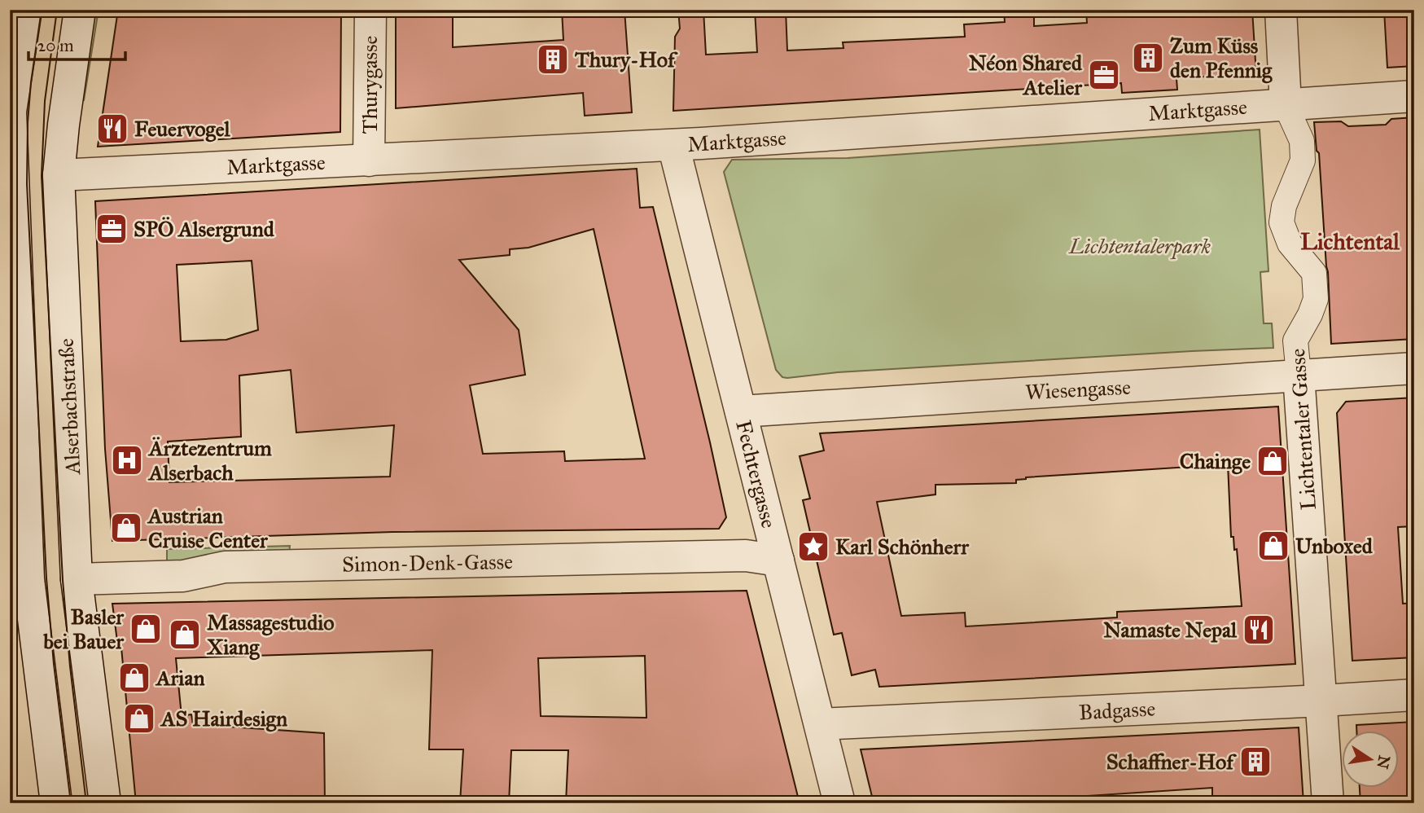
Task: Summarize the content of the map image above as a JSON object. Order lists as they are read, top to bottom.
{
  "streets": {
    "street": [
      "Thurygasse",
      "Marktgasse",
      "Wiesengasse",
      "Alserbachstraße",
      "Lichtentaler Gasse",
      "Fechtergasse",
      "Simon-Denk-Gasse",
      "Badgasse"
    ]
  },
  "crossings": [
    ["Thurygasse", "Marktgasse"],
    ["Marktgasse", "Alserbachstraße"],
    ["Marktgasse", "Lichtentaler Gasse"],
    ["Marktgasse", "Fechtergasse"],
    ["Wiesengasse", "Lichtentaler Gasse"],
    ["Wiesengasse", "Fechtergasse"],
    ["Alserbachstraße", "Simon-Denk-Gasse"],
    ["Lichtentaler Gasse", "Badgasse"],
    ["Fechtergasse", "Simon-Denk-Gasse"],
    ["Fechtergasse", "Badgasse"]
  ],
  "districts": ["Lichtental"],
  "parks": ["Lichtentalerpark"],
  "places": {
    "building": ["Zum Küss den Pfennig", "Thury-Hof", "Schaffner-Hof"],
    "office": ["Néon Shared Atelier", "SPÖ Alsergrund"],
    "restaurant": ["Feuervogel", "Namaste Nepal"],
    "hospital": ["Ärztezentrum Alserbach"],
    "shop": [
      "Chainge",
      "Austrian Cruise Center",
      "Unboxed",
      "Basler bei Bauer",
      "Massagestudio Xiang",
      "Arian",
      "AS Hairdesign"
    ],
    "place": ["Karl Schönherr"]
  },
  "scale_bar": "20 m",
  "north": "right"
}
